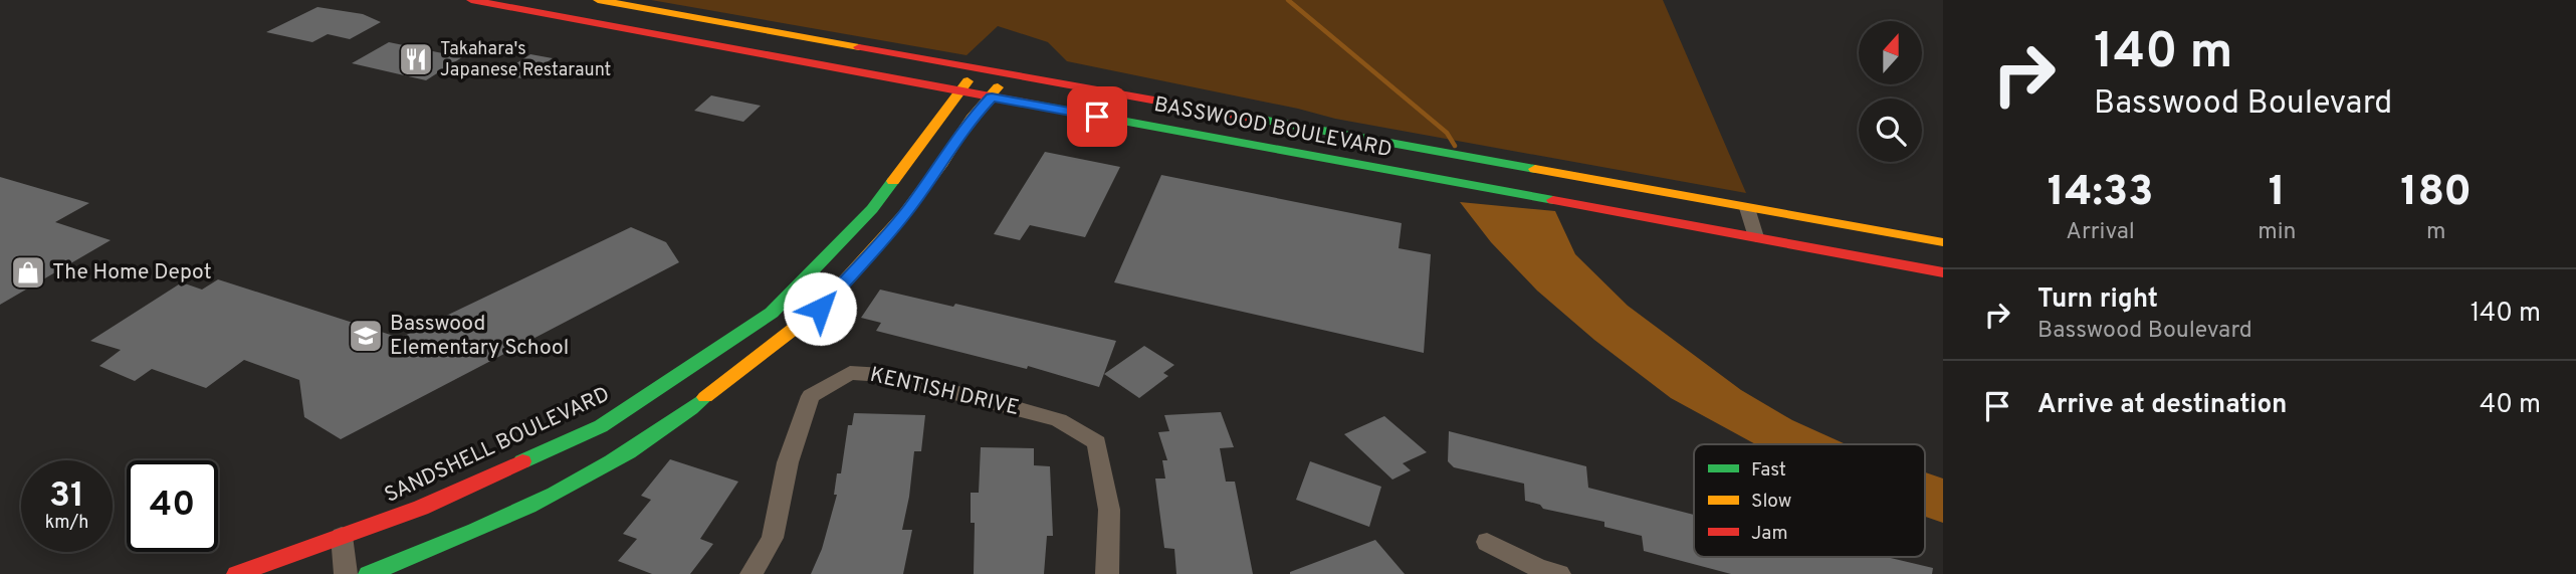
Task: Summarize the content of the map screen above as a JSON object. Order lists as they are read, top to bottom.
{
  "streets": {
    "main road": ["BASSWOOD BOULEVARD", "SANDSHELL BOULEVARD"],
    "street": ["KENTISH DRIVE"]
  },
  "crossings": [
    ["BASSWOOD BOULEVARD", "SANDSHELL BOULEVARD"]
  ],
  "places": {
    "restaurant": ["Takahara's Japanese Restaraunt"],
    "shop": ["The Home Depot"],
    "school or university": ["Basswood Elementary School"]
  },
  "legend": ["Fast", "Slow", "Jam"],
  "north": "top",
  "page": {
    "turn": ["140 m", "Basswood Boulevard"],
    "eta": [
      "14:33",
      "Arrival",
      "1",
      "min",
      "180",
      "m"
    ],
    "list": [
      {
        "name": "Turn right",
        "note": "Basswood Boulevard",
        "value": "140 m"
      },
      {
        "name": "Arrive at destination",
        "value": "40 m"
      }
    ],
    "speed": "31 km/h",
    "limit": "40"
  }
}
